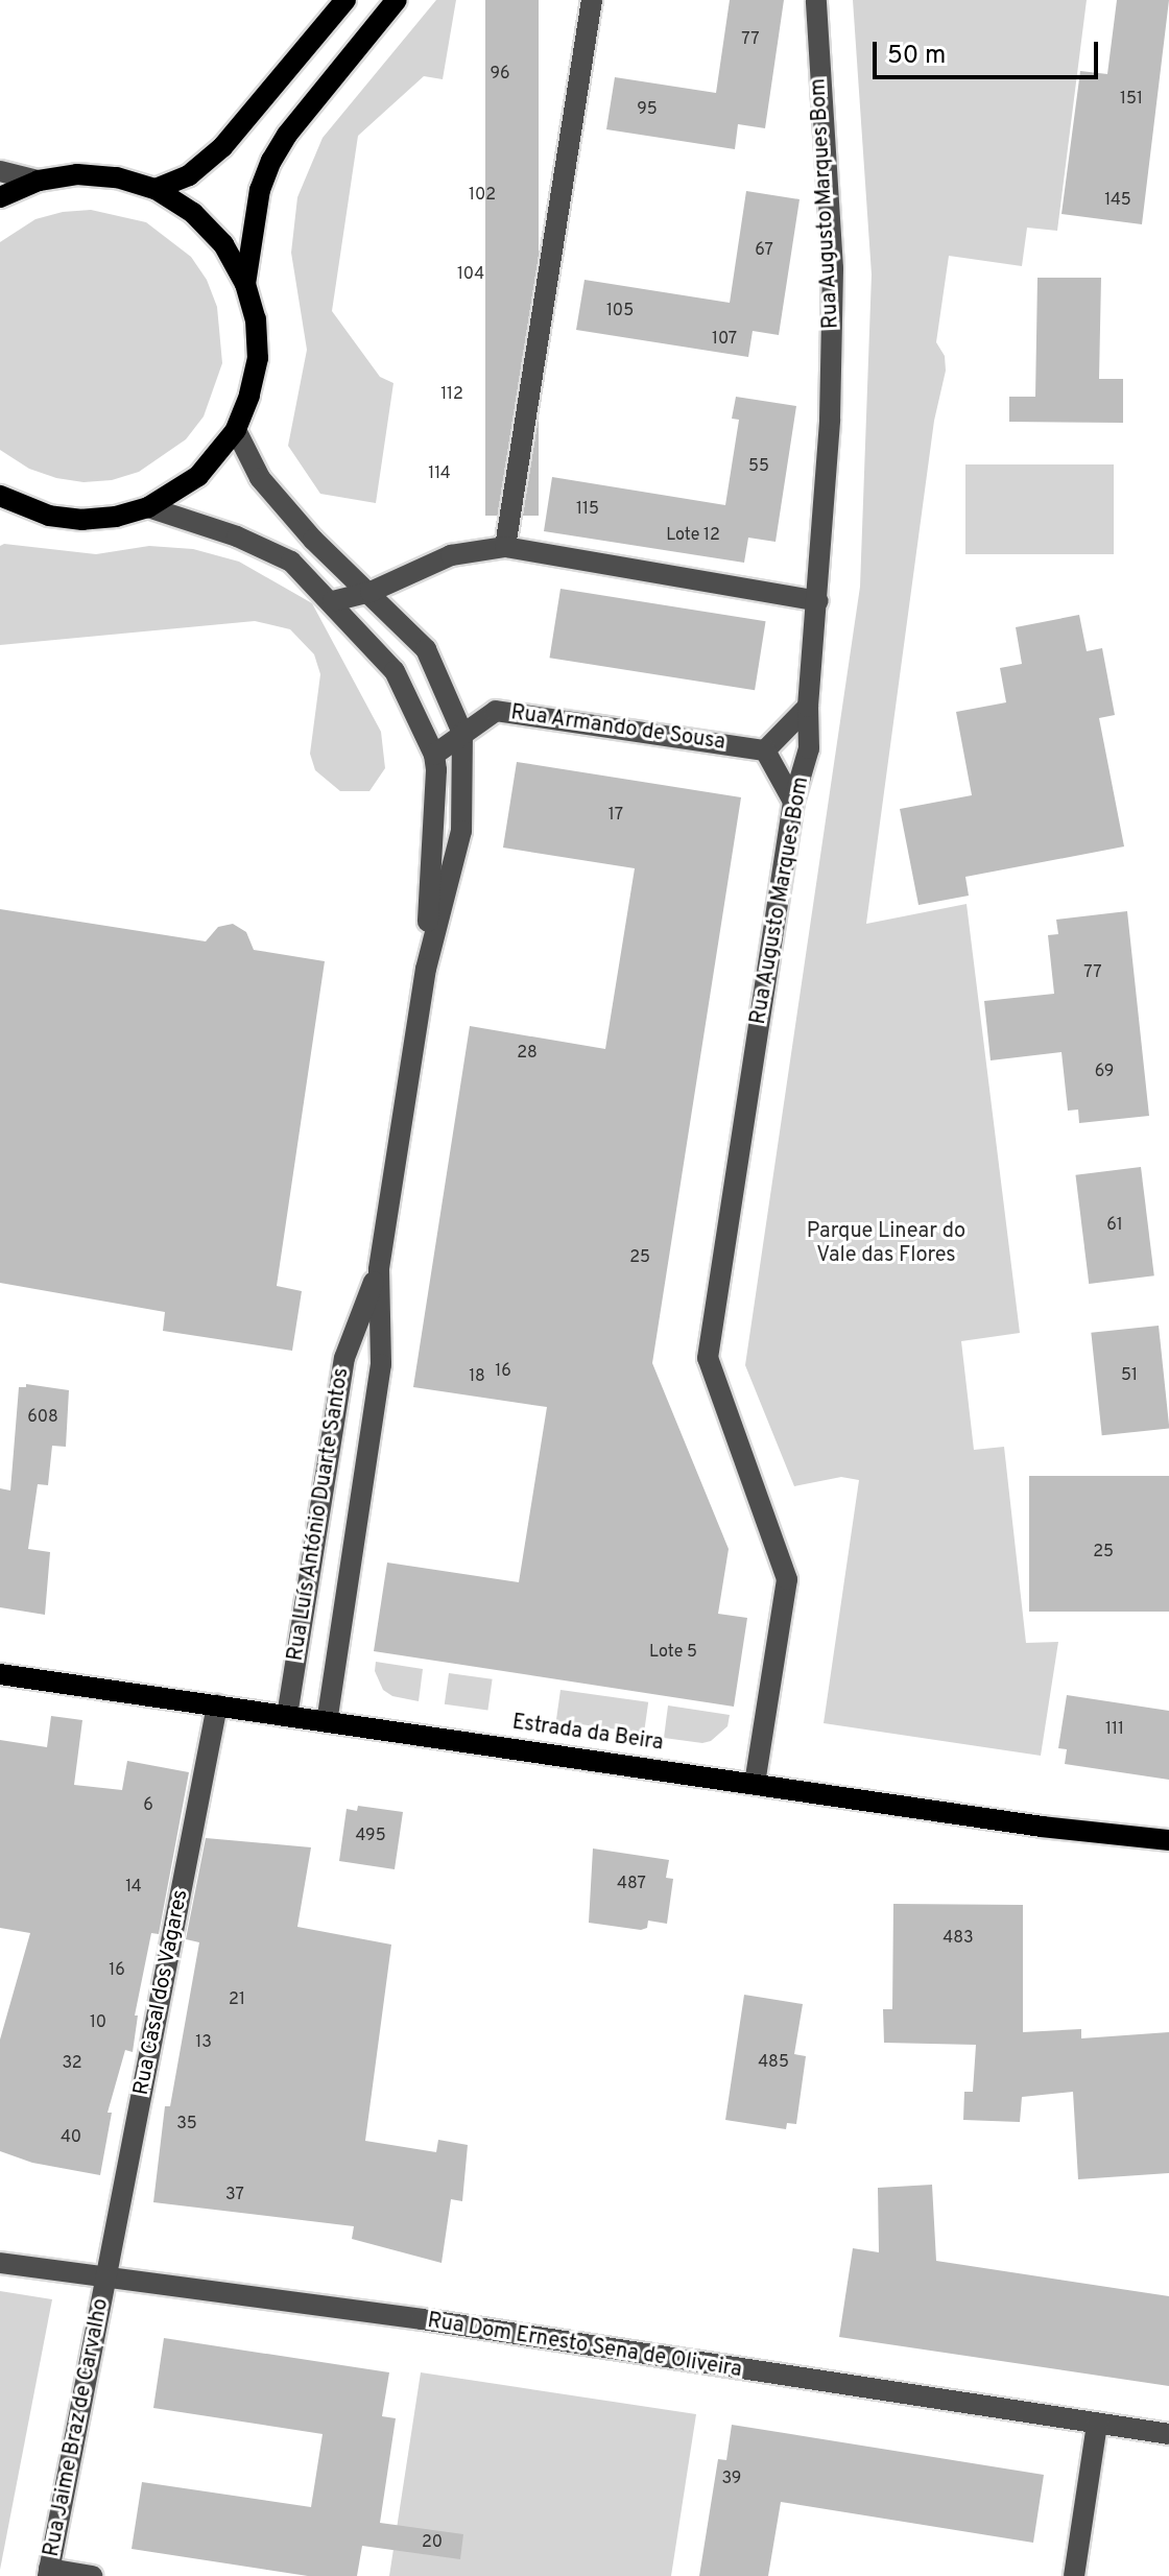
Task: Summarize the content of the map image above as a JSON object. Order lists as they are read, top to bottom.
{
  "streets": {
    "main road": ["Estrada da Beira"],
    "street": [
      "Rua Augusto Marques Bom",
      "Rua Armando de Sousa",
      "Rua Luís António Duarte Santos",
      "Rua Casal dos Vagares",
      "Rua Dom Ernesto Sena de Oliveira",
      "Rua Jaime Braz de Carvalho"
    ]
  },
  "crossings": [
    ["Rua Augusto Marques Bom", "Estrada da Beira"],
    ["Rua Armando de Sousa", "Rua Luís António Duarte Santos"],
    ["Rua Luís António Duarte Santos", "Estrada da Beira"],
    ["Estrada da Beira", "Rua Casal dos Vagares"],
    ["Rua Casal dos Vagares", "Rua Dom Ernesto Sena de Oliveira"],
    ["Rua Casal dos Vagares", "Rua Jaime Braz de Carvalho"],
    ["Rua Dom Ernesto Sena de Oliveira", "Rua Jaime Braz de Carvalho"]
  ],
  "parks": ["Parque Linear do Vale das Flores"],
  "house_numbers": [
    "77",
    "96",
    "151",
    "95",
    "102",
    "145",
    "67",
    "104",
    "105",
    "107",
    "112",
    "55",
    "114",
    "115",
    "Lote 12",
    "17",
    "77",
    "28",
    "69",
    "61",
    "25",
    "16",
    "51",
    "18",
    "608",
    "25",
    "Lote 5",
    "111",
    "6",
    "495",
    "487",
    "14",
    "483",
    "16",
    "21",
    "10",
    "13",
    "485",
    "32",
    "35",
    "40",
    "37",
    "39",
    "20"
  ],
  "scale_bar": "50 m"
}
